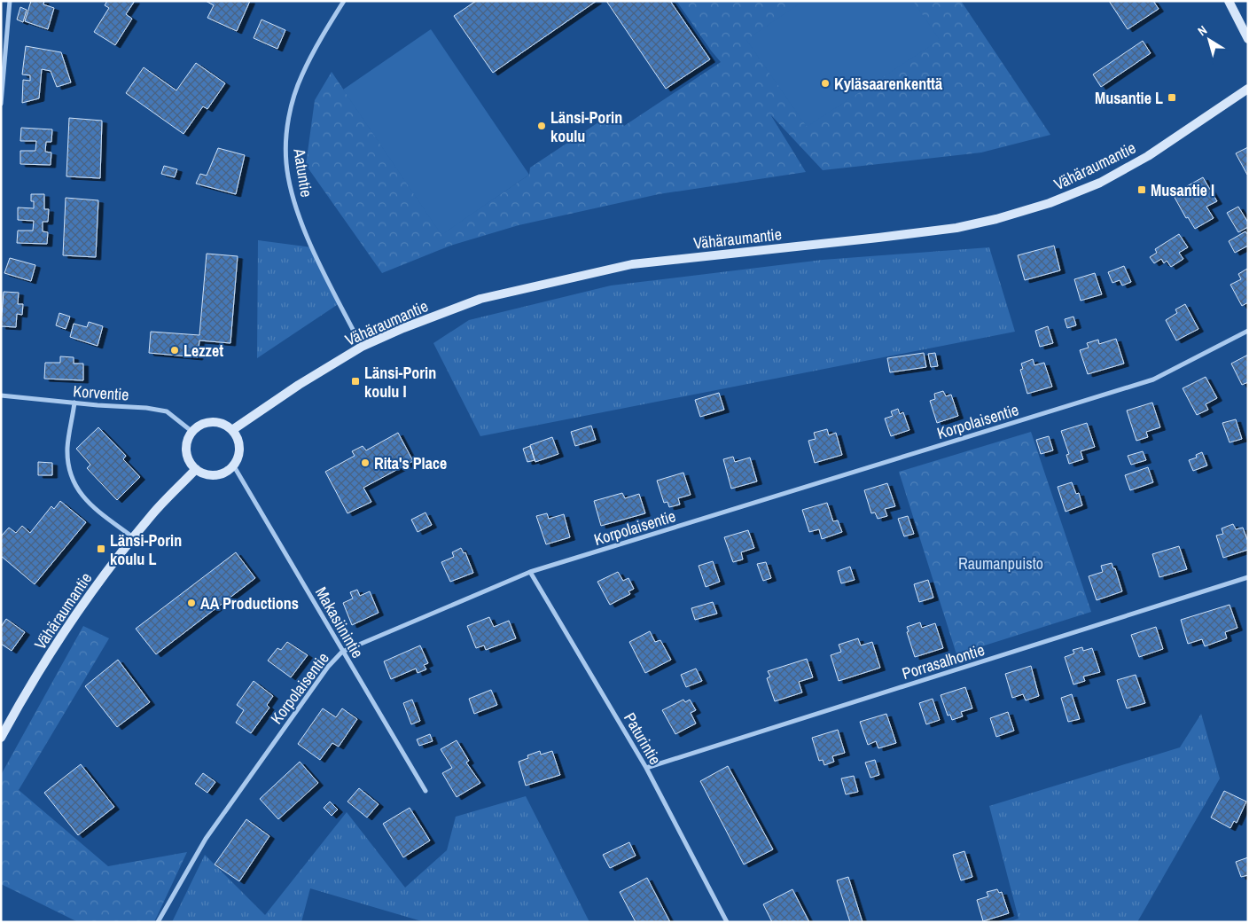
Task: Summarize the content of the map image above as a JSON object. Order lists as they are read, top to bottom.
{
  "streets": {
    "main road": ["Vähäraumantie"],
    "street": [
      "Aatuntie",
      "Korventie",
      "Korpolaisentie",
      "Makasiinintie",
      "Porrasalhontie",
      "Paturintie"
    ]
  },
  "crossings": [
    ["Vähäraumantie", "Aatuntie"],
    ["Vähäraumantie", "Korventie"],
    ["Vähäraumantie", "Makasiinintie"],
    ["Korventie", "Makasiinintie"],
    ["Korpolaisentie", "Makasiinintie"],
    ["Korpolaisentie", "Paturintie"],
    ["Porrasalhontie", "Paturintie"]
  ],
  "parks": ["Raumanpuisto"],
  "places": {
    "other": [
      "Kyläsaarenkenttä",
      "Länsi-Porin koulu",
      "Lezzet",
      "Rita's Place",
      "AA Productions"
    ],
    "transit": [
      "Musantie L",
      "Musantie I",
      "Länsi-Porin koulu I",
      "Länsi-Porin koulu L"
    ]
  },
  "north": "top left"
}
